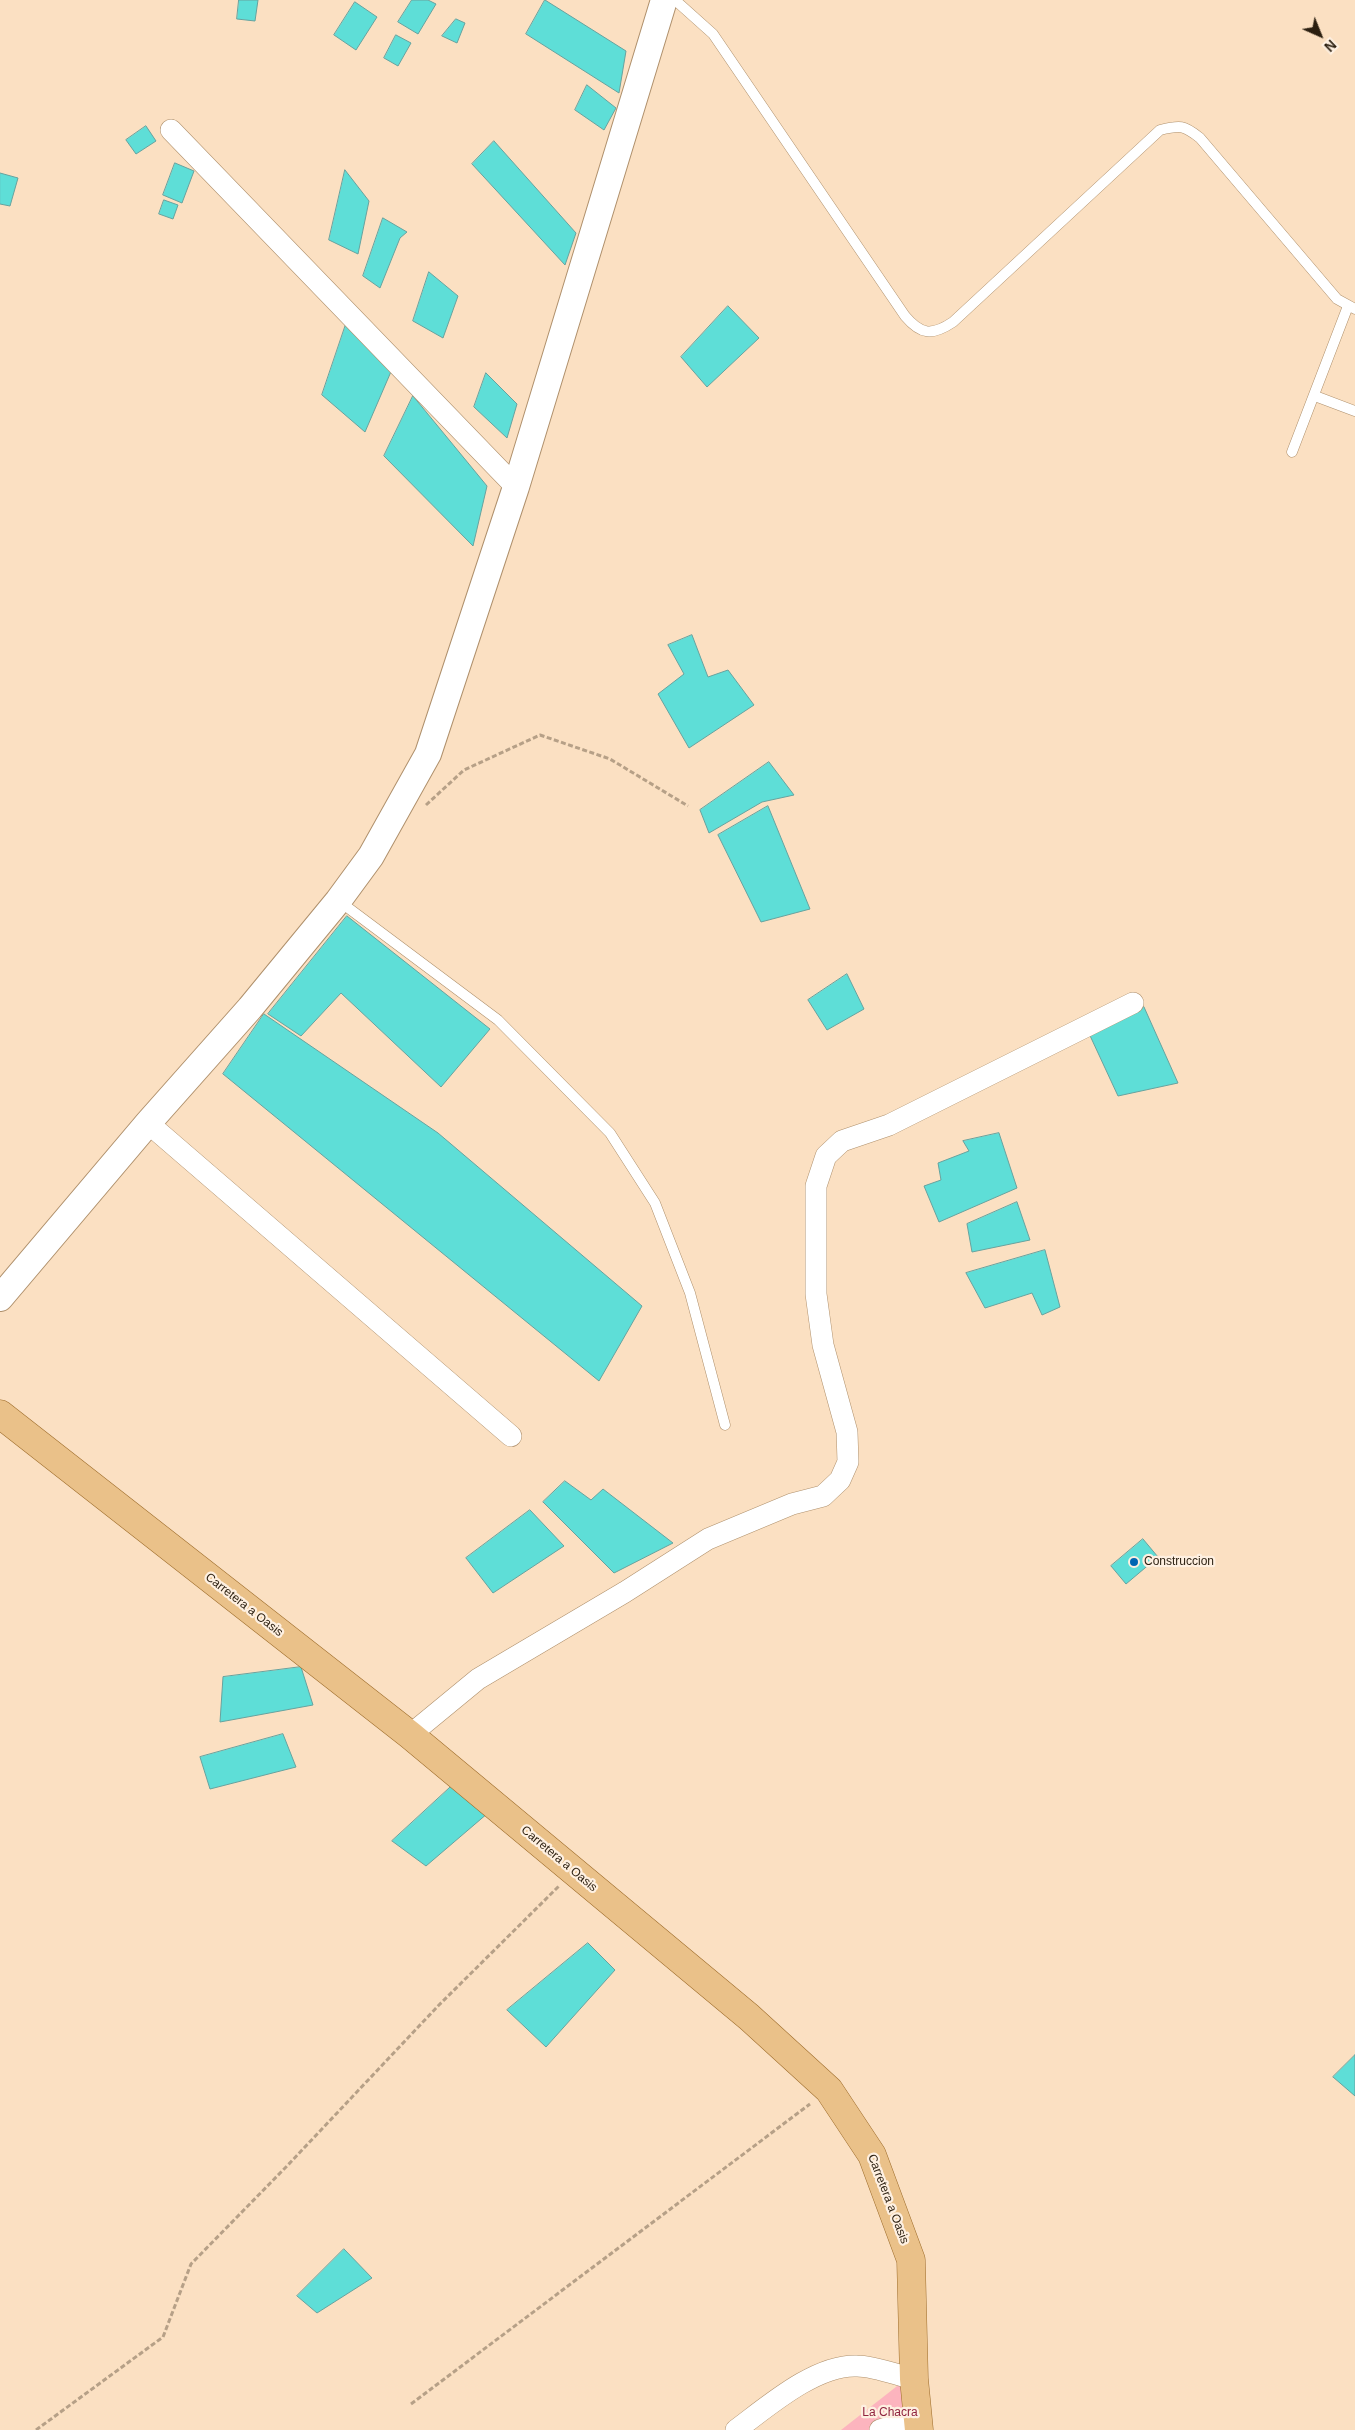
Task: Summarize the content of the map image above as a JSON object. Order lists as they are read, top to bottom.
{
  "streets": {
    "main road": ["Carretera a Oasis"]
  },
  "parks": ["La Chacra"],
  "places": ["Construccion"],
  "north": "bottom right"
}
